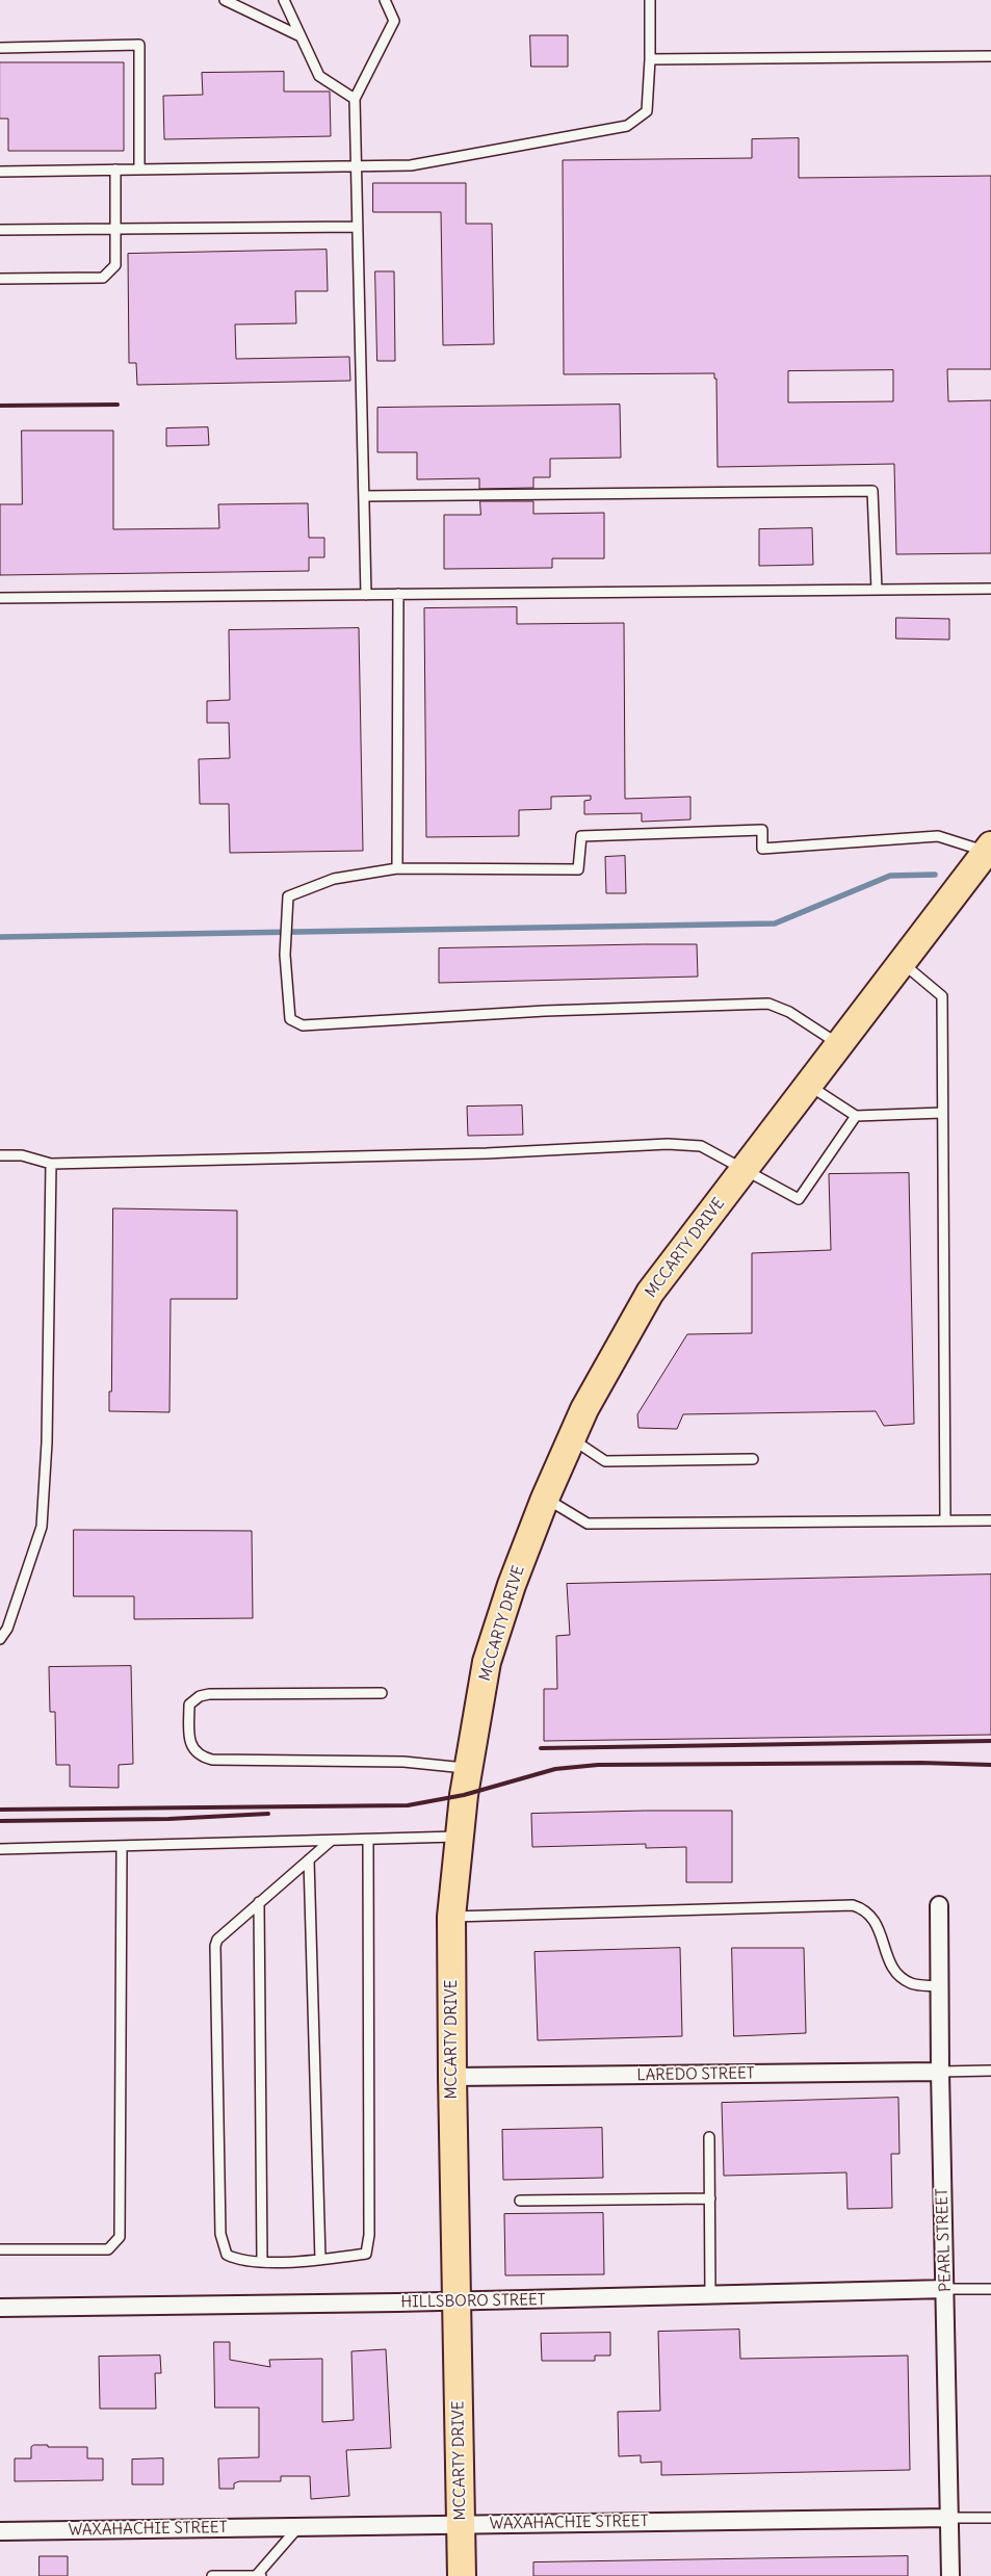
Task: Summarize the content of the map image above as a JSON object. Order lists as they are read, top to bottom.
{
  "streets": {
    "main road": ["MCCARTY DRIVE"],
    "street": [
      "LAREDO STREET",
      "PEARL STREET",
      "HILLSBORO STREET",
      "WAXAHACHIE STREET"
    ]
  },
  "crossings": [
    ["MCCARTY DRIVE", "LAREDO STREET"],
    ["MCCARTY DRIVE", "HILLSBORO STREET"],
    ["MCCARTY DRIVE", "WAXAHACHIE STREET"],
    ["LAREDO STREET", "PEARL STREET"],
    ["PEARL STREET", "HILLSBORO STREET"],
    ["PEARL STREET", "WAXAHACHIE STREET"]
  ]
}
